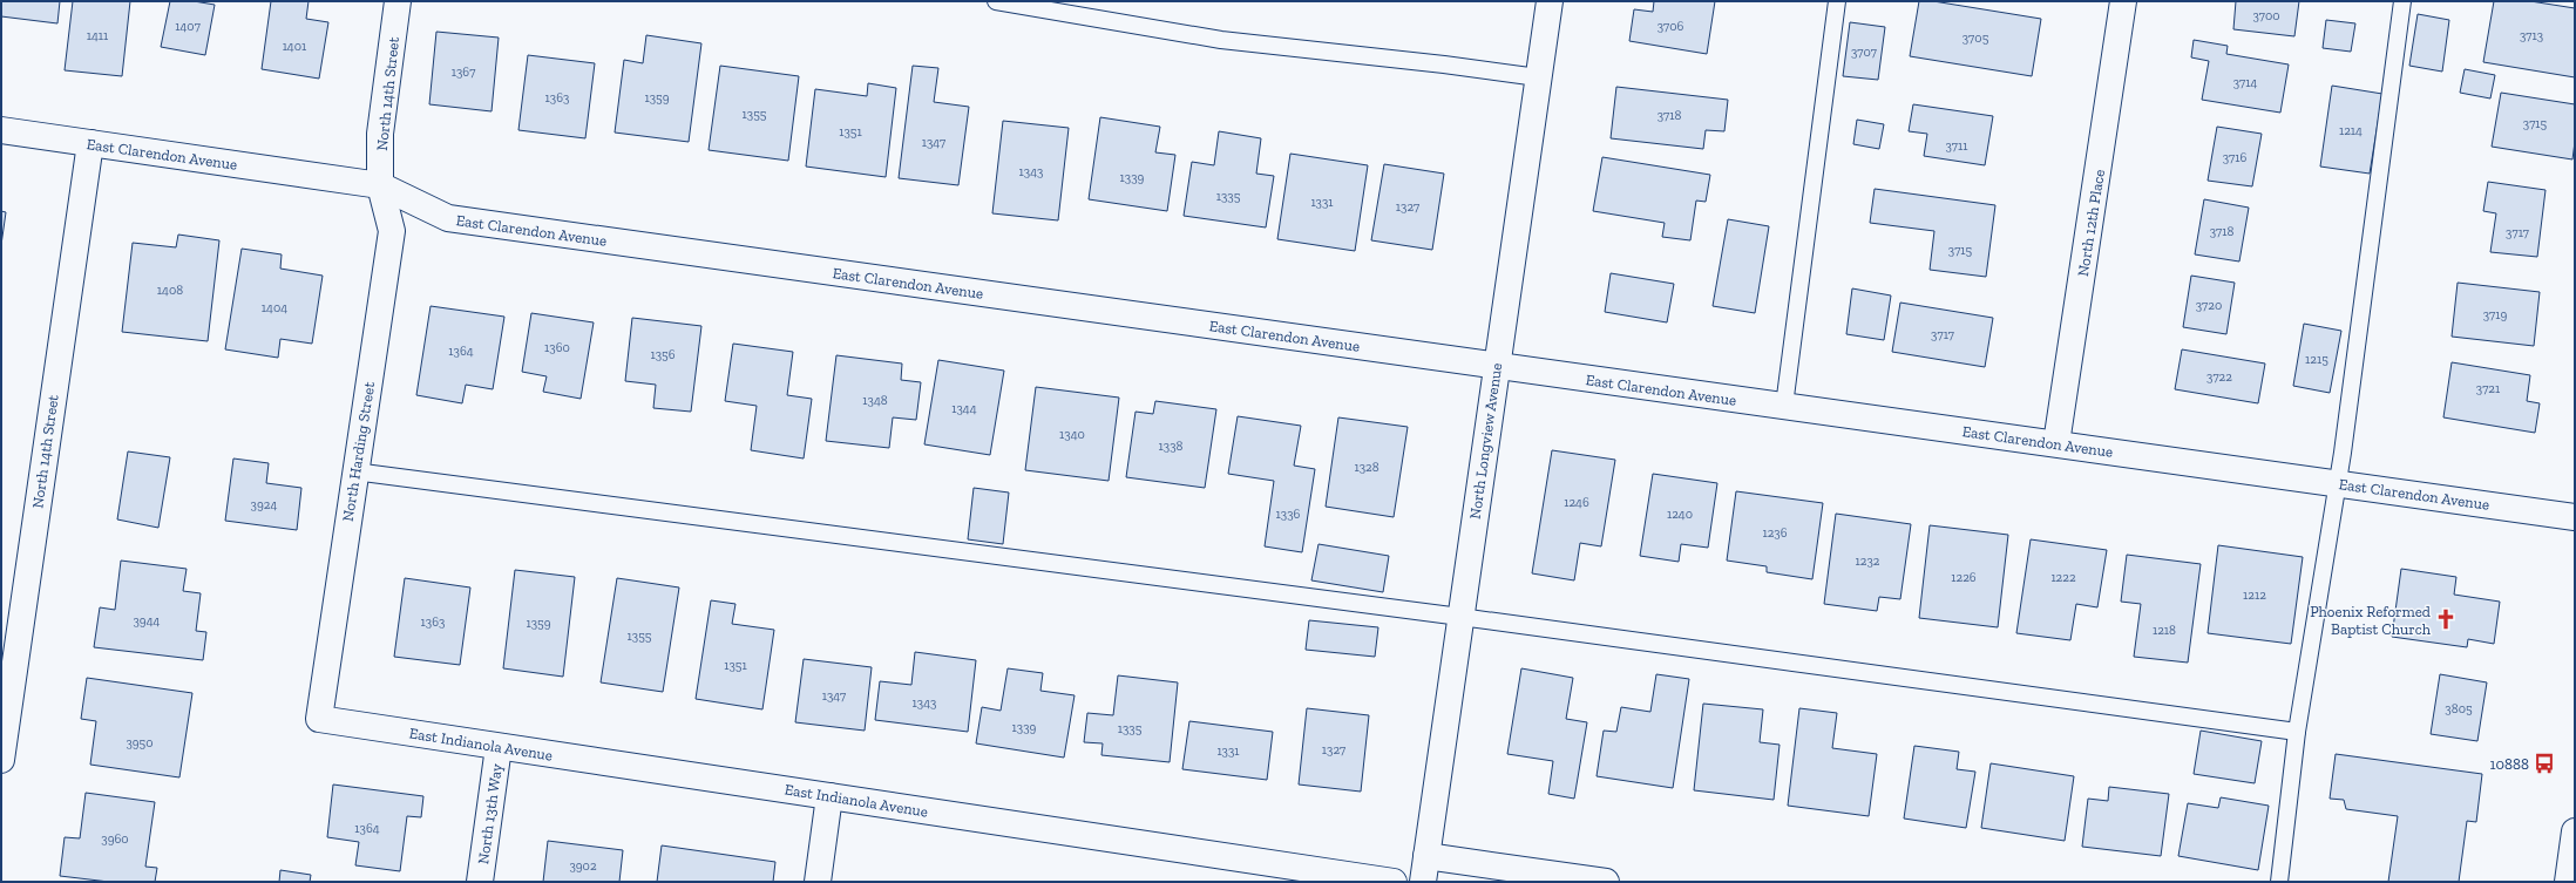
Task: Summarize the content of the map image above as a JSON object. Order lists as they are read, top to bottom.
{
  "streets": {
    "street": [
      "North 14th Street",
      "East Clarendon Avenue",
      "North 12th Place",
      "North Longview Avenue",
      "North Harding Street",
      "East Indianola Avenue",
      "North 13th Way"
    ]
  },
  "crossings": [
    ["North 14th Street", "East Clarendon Avenue"],
    ["North 14th Street", "North Harding Street"],
    ["East Clarendon Avenue", "North 12th Place"],
    ["East Clarendon Avenue", "North Longview Avenue"],
    ["East Clarendon Avenue", "North Harding Street"],
    ["North Harding Street", "East Indianola Avenue"],
    ["East Indianola Avenue", "North 13th Way"]
  ],
  "places": {
    "church": ["Phoenix Reformed Baptist Church"],
    "bus stop": ["10888"]
  },
  "house_numbers": [
    "3700",
    "1407",
    "3706",
    "1411",
    "3713",
    "3705",
    "1401",
    "3707",
    "1367",
    "3714",
    "1363",
    "1359",
    "1355",
    "3718",
    "3715",
    "1214",
    "1351",
    "1347",
    "3711",
    "3716",
    "1343",
    "1339",
    "1335",
    "1331",
    "1327",
    "3718",
    "3717",
    "3715",
    "1408",
    "3720",
    "1404",
    "3719",
    "3717",
    "1360",
    "1364",
    "1356",
    "1215",
    "3722",
    "3721",
    "1348",
    "1344",
    "1340",
    "1338",
    "1328",
    "1246",
    "3924",
    "1336",
    "1240",
    "1236",
    "1232",
    "1226",
    "1222",
    "1212",
    "3944",
    "1363",
    "1359",
    "1218",
    "1355",
    "1351",
    "1347",
    "1343",
    "3805",
    "1339",
    "1335",
    "3950",
    "1327",
    "1331",
    "1364",
    "3960",
    "3902"
  ]
}
